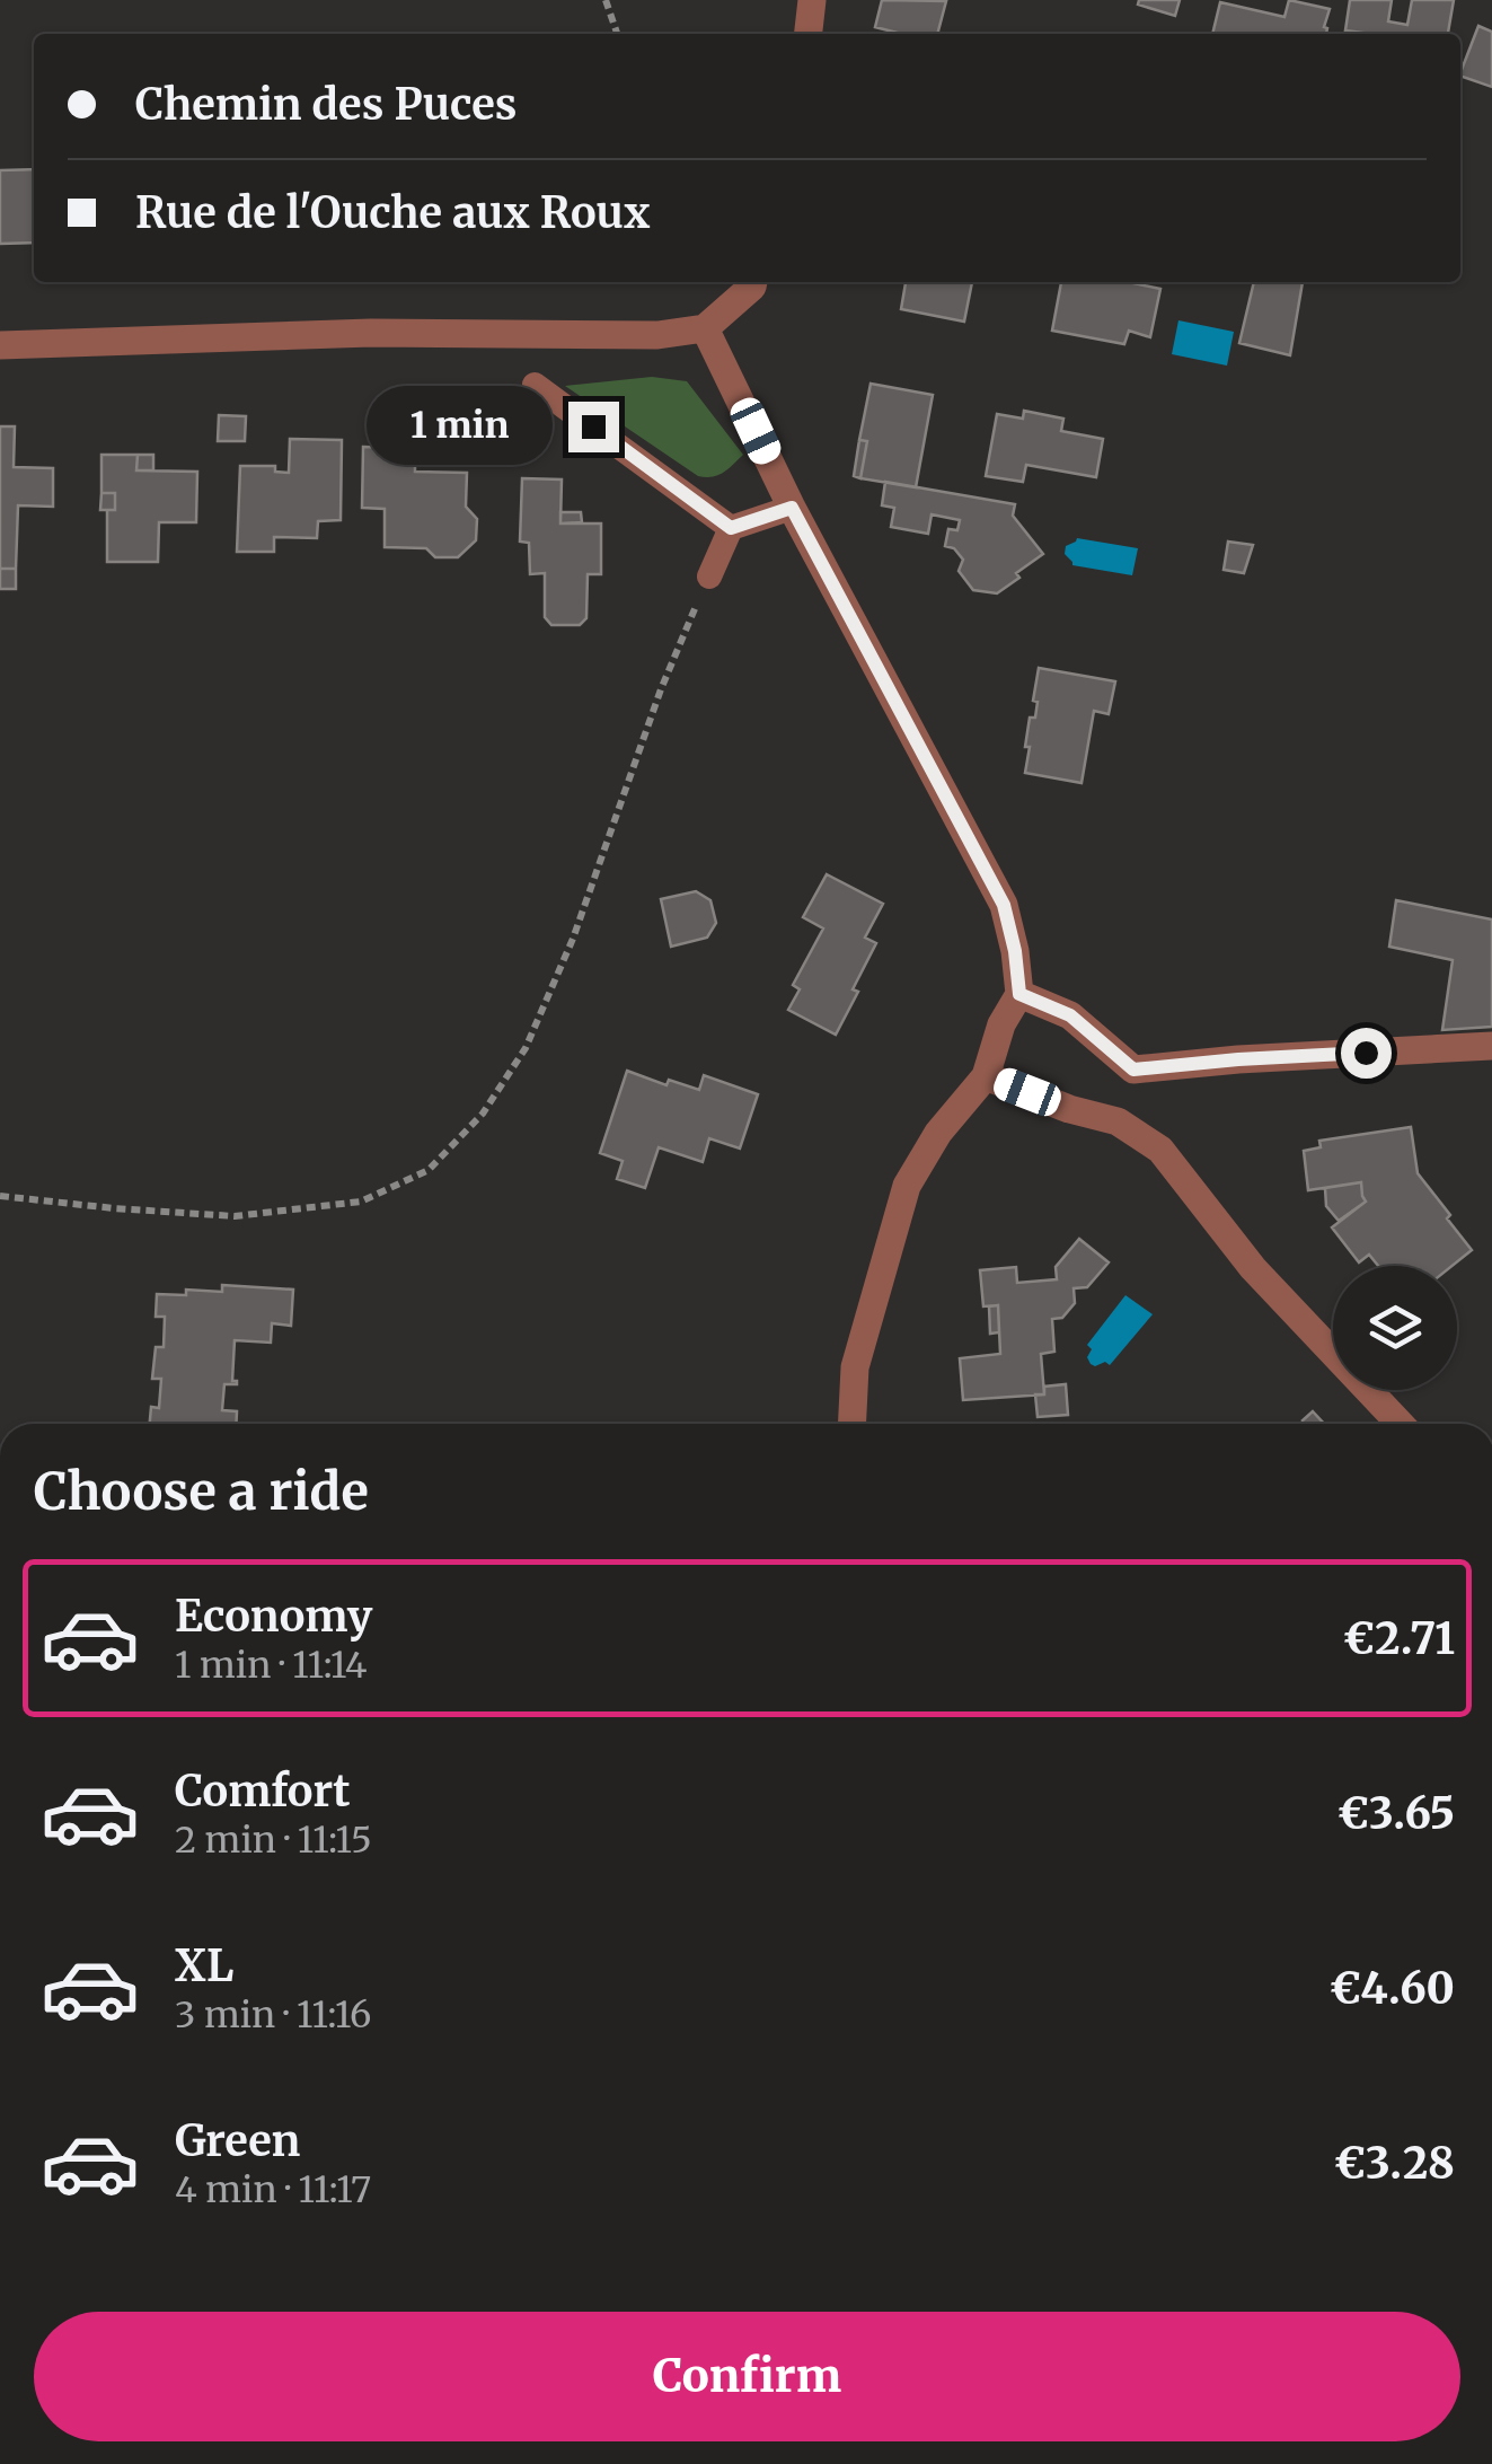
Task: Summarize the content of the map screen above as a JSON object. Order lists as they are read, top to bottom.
{
  "page": {
    "banner": ["Chemin des Puces", "Rue de l'Ouche aux Roux"],
    "bubble": "1 min",
    "heading": "Choose a ride",
    "list": [
      {
        "name": "Economy",
        "note": "1 min · 11:14",
        "value": "€2.71"
      },
      {
        "name": "Comfort",
        "note": "2 min · 11:15",
        "value": "€3.65"
      },
      {
        "name": "XL",
        "note": "3 min · 11:16",
        "value": "€4.60"
      },
      {
        "name": "Green",
        "note": "4 min · 11:17",
        "value": "€3.28"
      }
    ],
    "buttons": "Confirm"
  }
}
